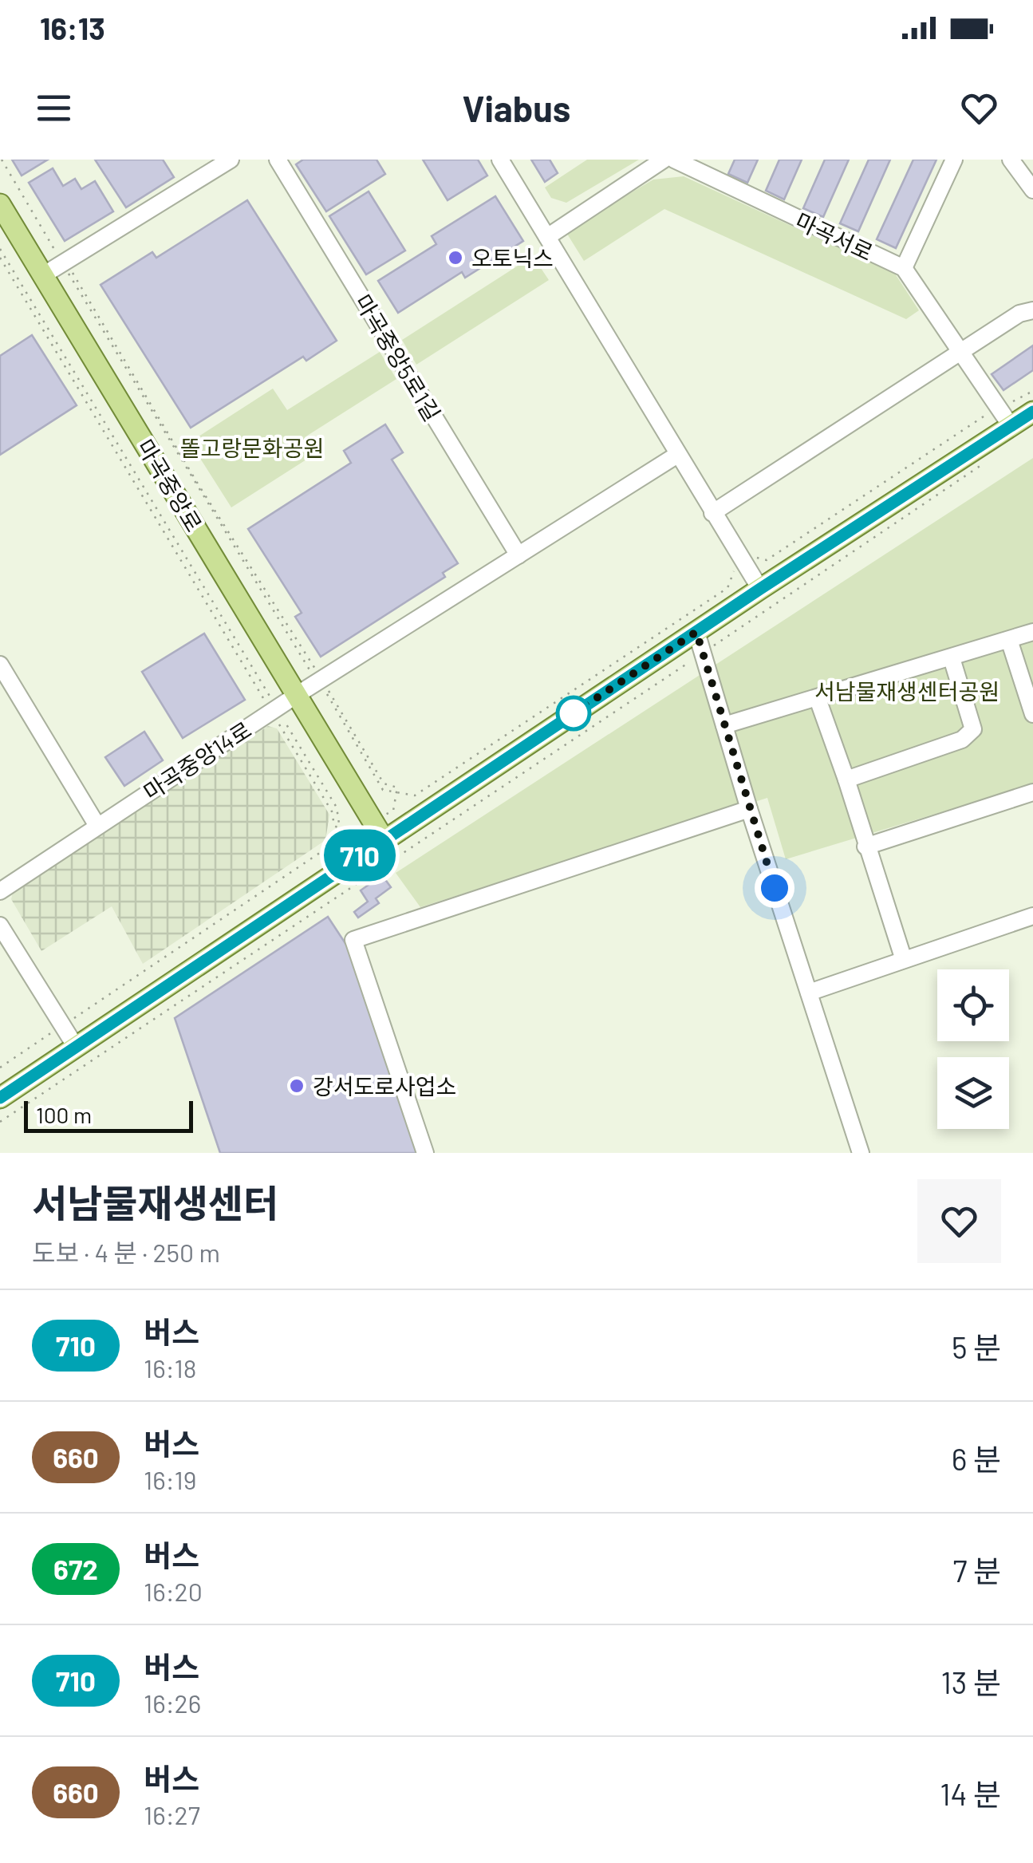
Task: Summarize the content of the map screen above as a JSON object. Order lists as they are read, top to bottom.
{
  "streets": {
    "main road": ["마곡중앙로"],
    "street": ["마곡서로", "마곡중앙5로1길", "마곡중앙14로"]
  },
  "crossings": [
    ["마곡중앙로", "마곡중앙14로"]
  ],
  "parks": ["똘고랑문화공원", "서남물재생센터공원"],
  "places": ["오토닉스", "강서도로사업소"],
  "lines": ["bus line 710"],
  "scale_bar": "100 m",
  "page": {
    "status": "16:13",
    "header": "Viabus",
    "on_map": "710",
    "scale": "100 m",
    "heading": ["서남물재생센터", "도보 · 4 분 · 250 m"],
    "list": [
      {
        "mark": "710",
        "name": "버스",
        "note": "16:18",
        "value": "5 분"
      },
      {
        "mark": "660",
        "name": "버스",
        "note": "16:19",
        "value": "6 분"
      },
      {
        "mark": "672",
        "name": "버스",
        "note": "16:20",
        "value": "7 분"
      },
      {
        "mark": "710",
        "name": "버스",
        "note": "16:26",
        "value": "13 분"
      },
      {
        "mark": "660",
        "name": "버스",
        "note": "16:27",
        "value": "14 분"
      }
    ]
  }
}
